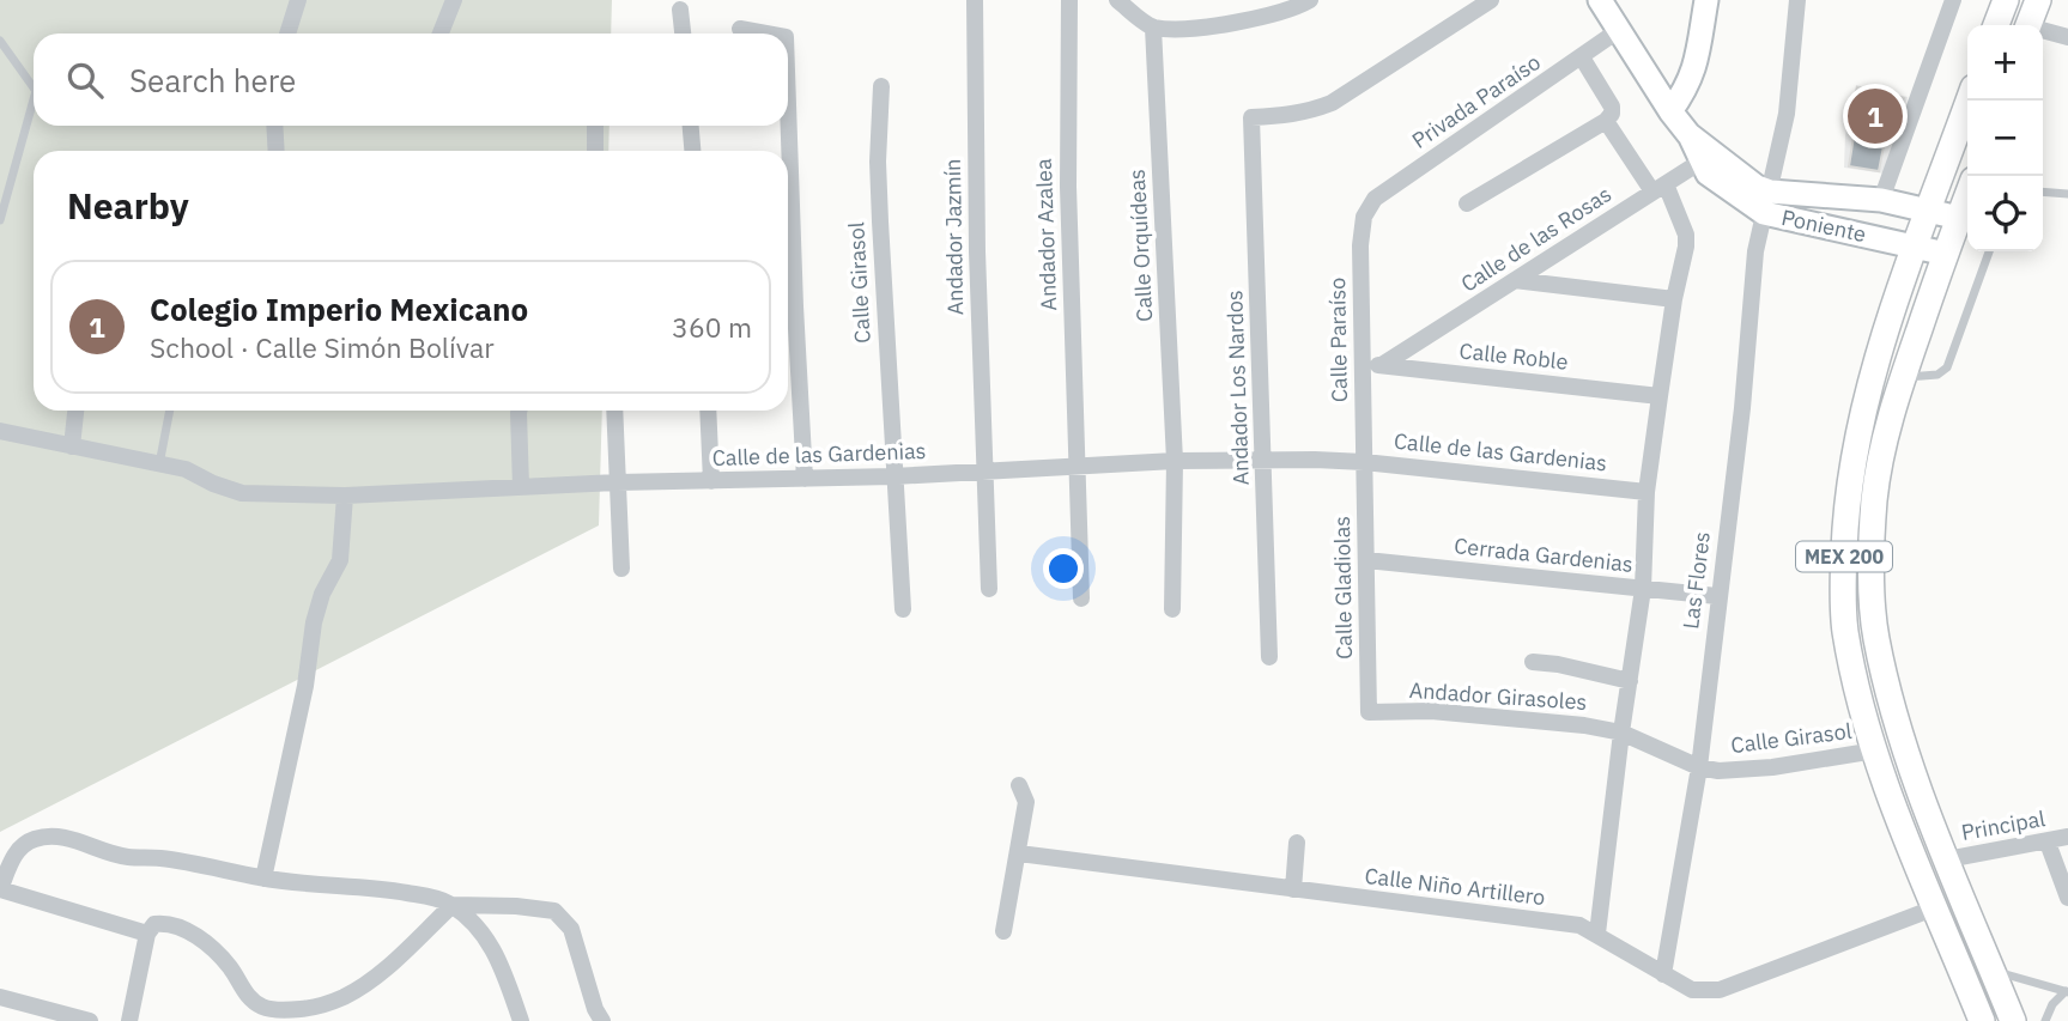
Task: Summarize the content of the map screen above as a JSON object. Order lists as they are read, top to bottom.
{
  "streets": {
    "main road": ["MEX 200"],
    "street": [
      "Privada Paraíso",
      "Poniente",
      "Andador Azalea",
      "Andador Jazmín",
      "Calle de las Rosas",
      "Calle Orquídeas",
      "Calle Girasol",
      "Calle Paraíso",
      "Calle Roble",
      "Andador Los Nardos",
      "Calle de las Gardenias",
      "Cerrada Gardenias",
      "Las Flores",
      "Calle Gladiolas",
      "Andador Girasoles",
      "Principal",
      "Calle Niño Artillero"
    ]
  },
  "crossings": [
    ["Privada Paraíso", "Poniente"],
    ["Privada Paraíso", "Calle Paraíso"],
    ["Poniente", "Calle de las Rosas"],
    ["Poniente", "MEX 200"],
    ["Poniente", "Las Flores"],
    ["Andador Azalea", "Calle de las Gardenias"],
    ["Andador Jazmín", "Calle de las Gardenias"],
    ["Calle de las Rosas", "Calle Roble"],
    ["Calle Orquídeas", "Calle de las Gardenias"],
    ["Calle Girasol", "Calle de las Gardenias"],
    ["Calle Girasol", "MEX 200"],
    ["Calle Girasol", "Las Flores"],
    ["Calle Girasol", "Andador Girasoles"],
    ["Calle Paraíso", "Calle Roble"],
    ["Calle Paraíso", "Calle de las Gardenias"],
    ["Calle Paraíso", "Calle Gladiolas"],
    ["Andador Los Nardos", "Calle de las Gardenias"],
    ["Calle de las Gardenias", "Calle Gladiolas"],
    ["Cerrada Gardenias", "Las Flores"],
    ["Cerrada Gardenias", "Calle Gladiolas"],
    ["MEX 200", "Principal"],
    ["MEX 200", "Calle Niño Artillero"],
    ["Las Flores", "Calle Niño Artillero"],
    ["Calle Gladiolas", "Andador Girasoles"]
  ],
  "page": {
    "map_buttons": ["+", "−"],
    "search": "Search here",
    "pins": "1",
    "heading": "Nearby",
    "list": [
      {
        "mark": "1",
        "name": "Colegio Imperio Mexicano",
        "note": "School · Calle Simón Bolívar",
        "value": "360 m"
      }
    ]
  }
}
